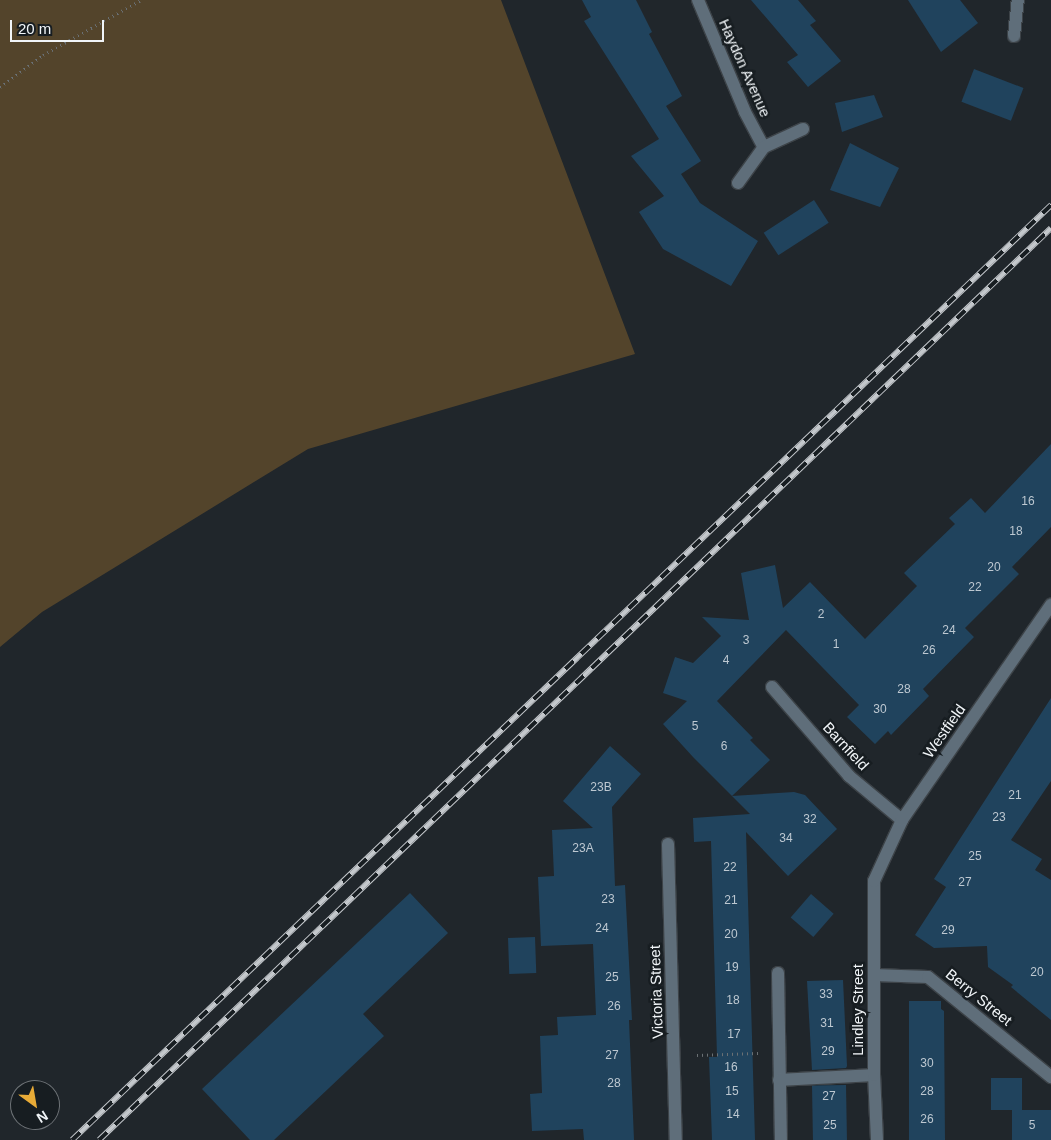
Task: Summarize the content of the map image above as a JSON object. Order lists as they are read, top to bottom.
{
  "streets": {
    "street": [
      "Haydon Avenue",
      "Westfield",
      "Barnfield",
      "Victoria Street",
      "Berry Street",
      "Lindley Street"
    ]
  },
  "crossings": [
    ["Westfield", "Barnfield"],
    ["Westfield", "Lindley Street"],
    ["Berry Street", "Lindley Street"]
  ],
  "house_numbers": [
    "16",
    "18",
    "20",
    "22",
    "2",
    "24",
    "3",
    "1",
    "26",
    "4",
    "28",
    "30",
    "5",
    "6",
    "23B",
    "21",
    "23",
    "32",
    "34",
    "23A",
    "25",
    "22",
    "27",
    "23",
    "21",
    "24",
    "29",
    "20",
    "19",
    "20",
    "25",
    "33",
    "18",
    "26",
    "31",
    "17",
    "29",
    "27",
    "30",
    "16",
    "28",
    "15",
    "28",
    "27",
    "14",
    "26",
    "25",
    "5"
  ],
  "scale_bar": "20 m",
  "north": "bottom right"
}
